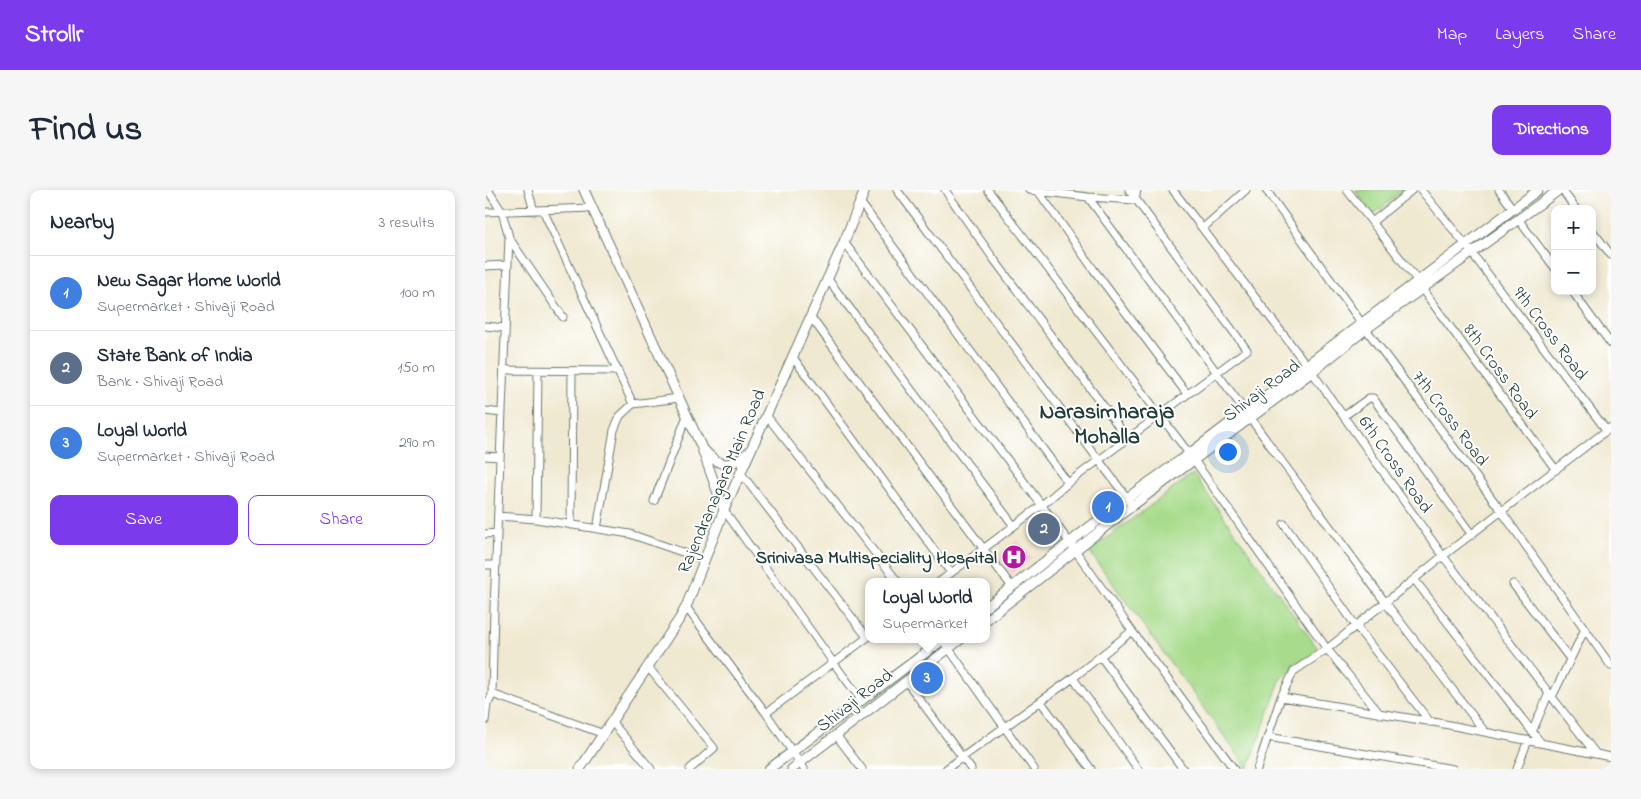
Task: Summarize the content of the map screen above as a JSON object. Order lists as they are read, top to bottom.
{
  "streets": {
    "street": [
      "9th Cross Road",
      "8th Cross Road",
      "Shivaji Road",
      "7th Cross Road",
      "6th Cross Road",
      "Rajendranagara Main Road"
    ]
  },
  "crossings": [
    ["9th Cross Road", "Shivaji Road"],
    ["8th Cross Road", "Shivaji Road"],
    ["Shivaji Road", "7th Cross Road"],
    ["Shivaji Road", "6th Cross Road"]
  ],
  "districts": ["Narasimharaja Mohalla"],
  "places": {
    "hospital": ["Srinivasa Multispeciality Hospital"]
  },
  "page": {
    "header": "Strollr",
    "nav": ["Map", "Layers", "Share"],
    "title": "Find us",
    "buttons": [
      "Directions",
      ["Save", "Share"]
    ],
    "heading": ["Nearby", "3 results"],
    "map_buttons": ["+", "−"],
    "list": [
      {
        "mark": "1",
        "name": "New Sagar Home World",
        "note": "Supermarket · Shivaji Road",
        "value": "100 m"
      },
      {
        "mark": "2",
        "name": "State Bank of India",
        "note": "Bank · Shivaji Road",
        "value": "150 m"
      },
      {
        "mark": "3",
        "name": "Loyal World",
        "note": "Supermarket · Shivaji Road",
        "value": "290 m"
      }
    ],
    "pins": ["1", "2", "3"],
    "popup": ["Loyal World", "Supermarket"]
  }
}
